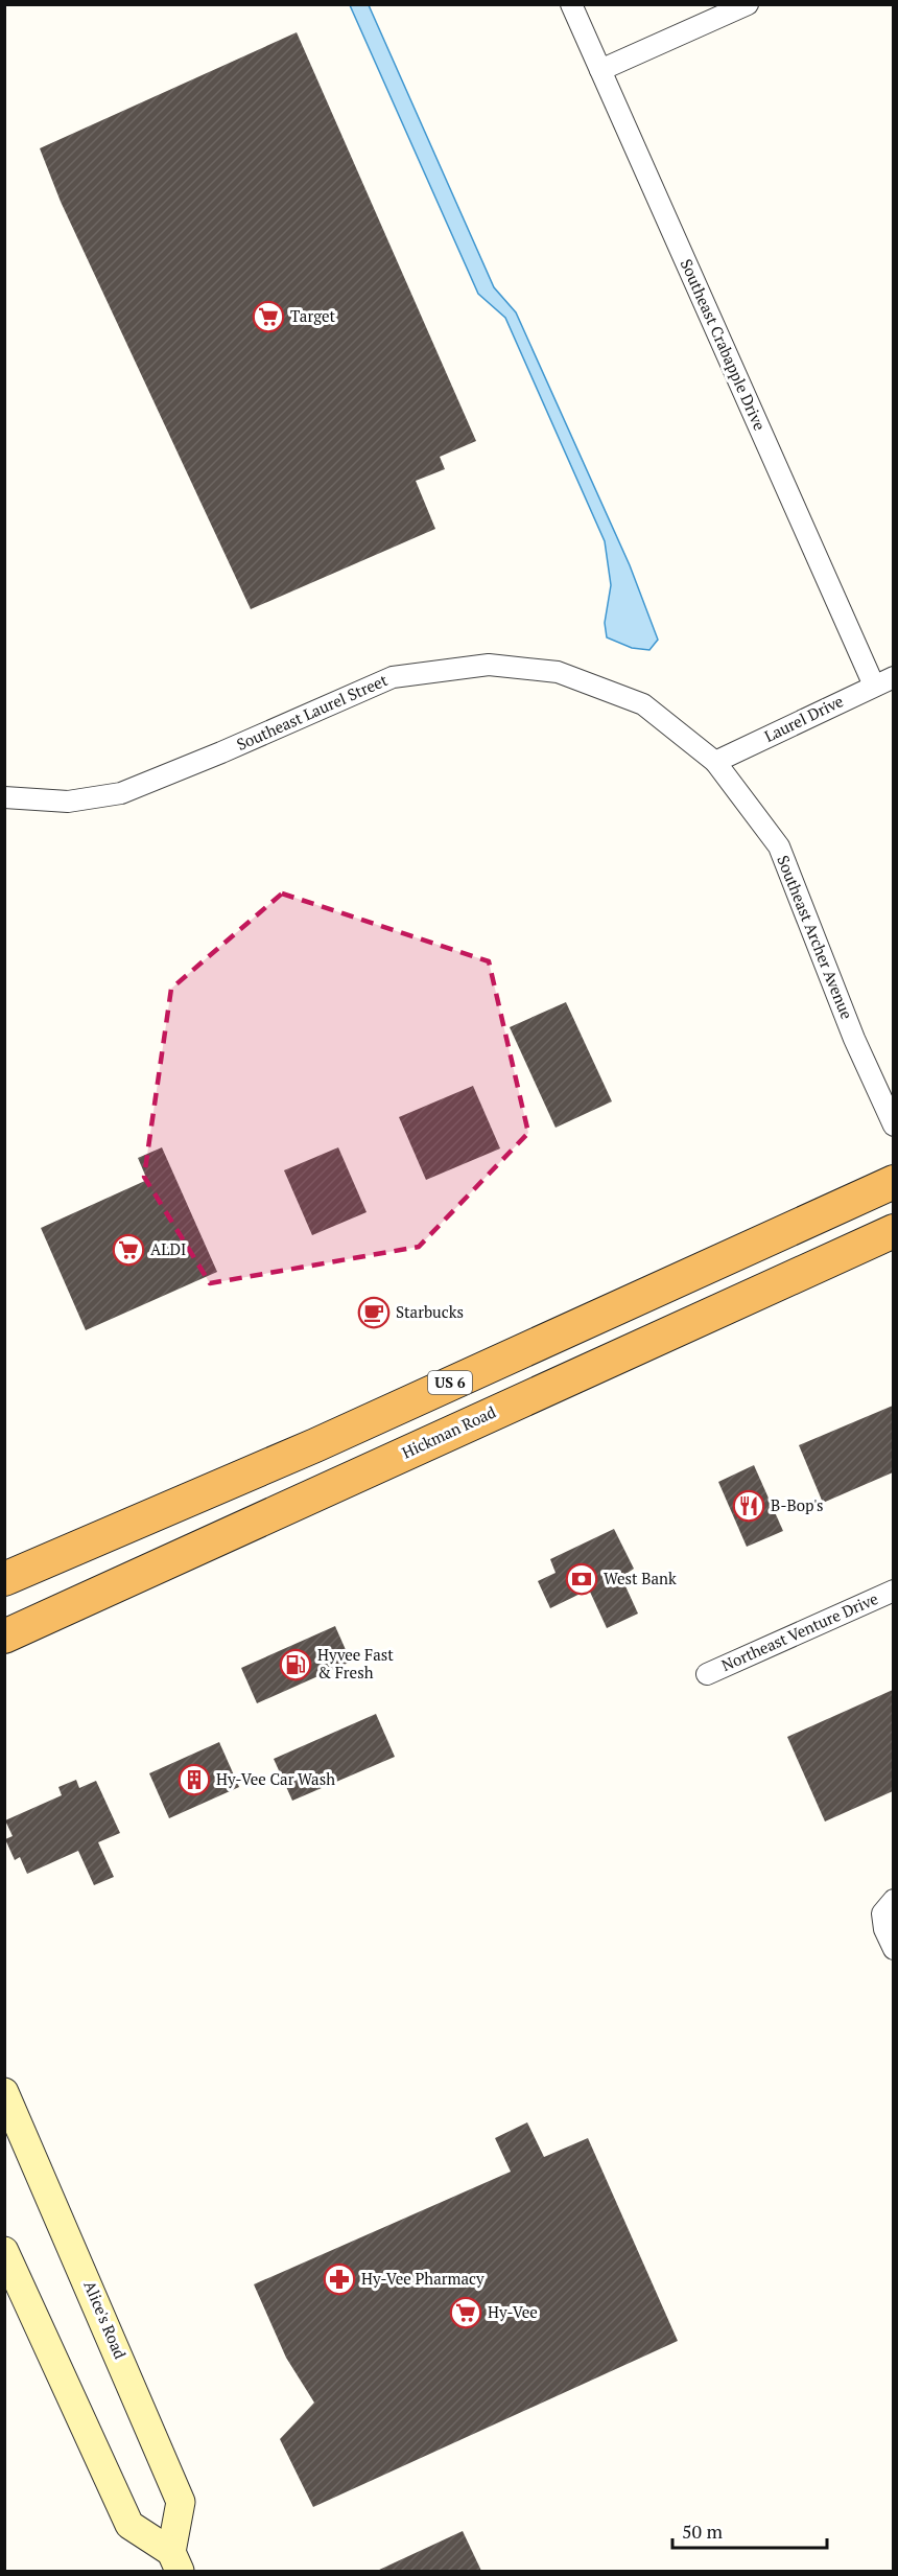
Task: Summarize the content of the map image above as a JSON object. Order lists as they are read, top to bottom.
{
  "streets": {
    "highway": ["US 6", "Hickman Road"],
    "main road": ["Alice's Road"],
    "street": [
      "Southeast Crabapple Drive",
      "Southeast Laurel Street",
      "Laurel Drive",
      "Southeast Archer Avenue",
      "Northeast Venture Drive"
    ]
  },
  "crossings": [
    ["Southeast Crabapple Drive", "Laurel Drive"],
    ["Southeast Laurel Street", "Laurel Drive"],
    ["Southeast Laurel Street", "Southeast Archer Avenue"],
    ["Laurel Drive", "Southeast Archer Avenue"]
  ],
  "places": {
    "supermarket": ["Target", "ALDI", "Hy-Vee"],
    "cafe": ["Starbucks"],
    "restaurant": ["B-Bop's"],
    "bank": ["West Bank"],
    "fuel station": ["Hyvee Fast & Fresh"],
    "building": ["Hy-Vee Car Wash"],
    "pharmacy": ["Hy-Vee Pharmacy"]
  },
  "scale_bar": "50 m"
}
